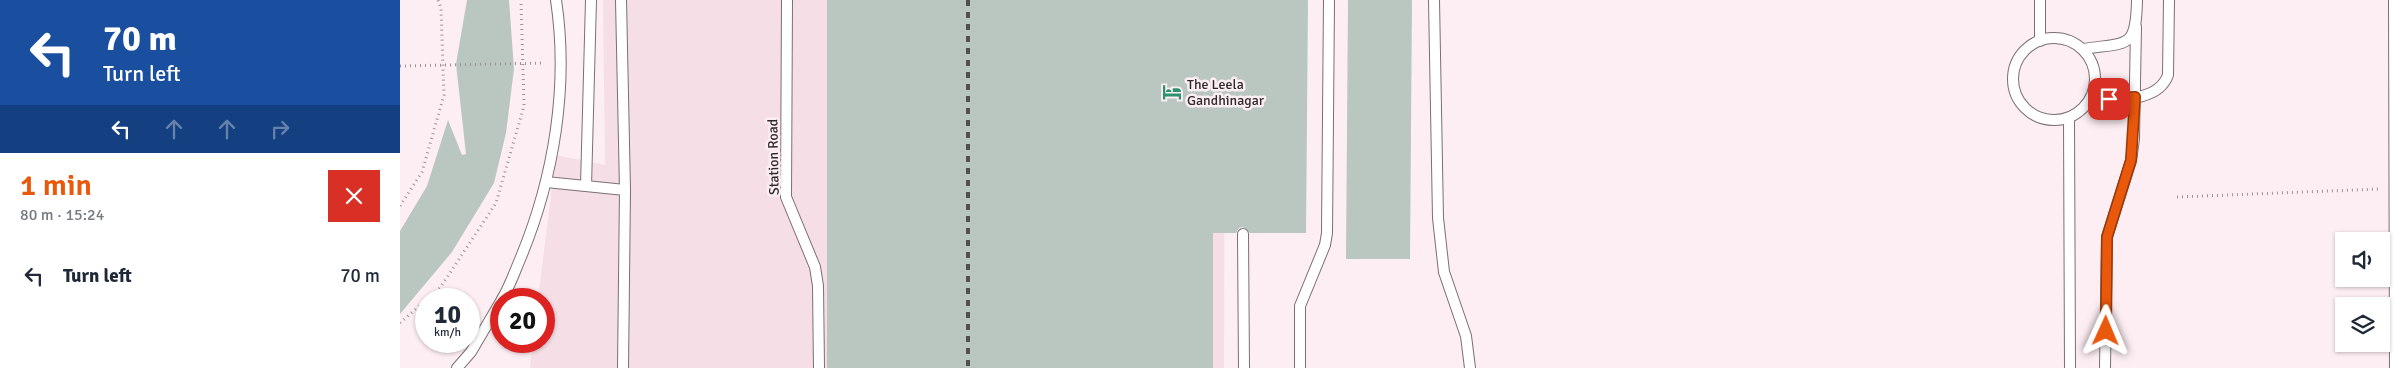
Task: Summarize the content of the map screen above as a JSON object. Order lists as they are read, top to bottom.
{
  "streets": {
    "lane": ["Station Road"]
  },
  "places": {
    "hotel": ["The Leela Gandhinagar"]
  },
  "page": {
    "turn": ["70 m", "Turn left"],
    "heading": ["1 min", "80 m · 15:24"],
    "list": [
      {
        "name": "Turn left",
        "value": "70 m"
      }
    ],
    "speed": "10 km/h",
    "limit": "20"
  }
}
